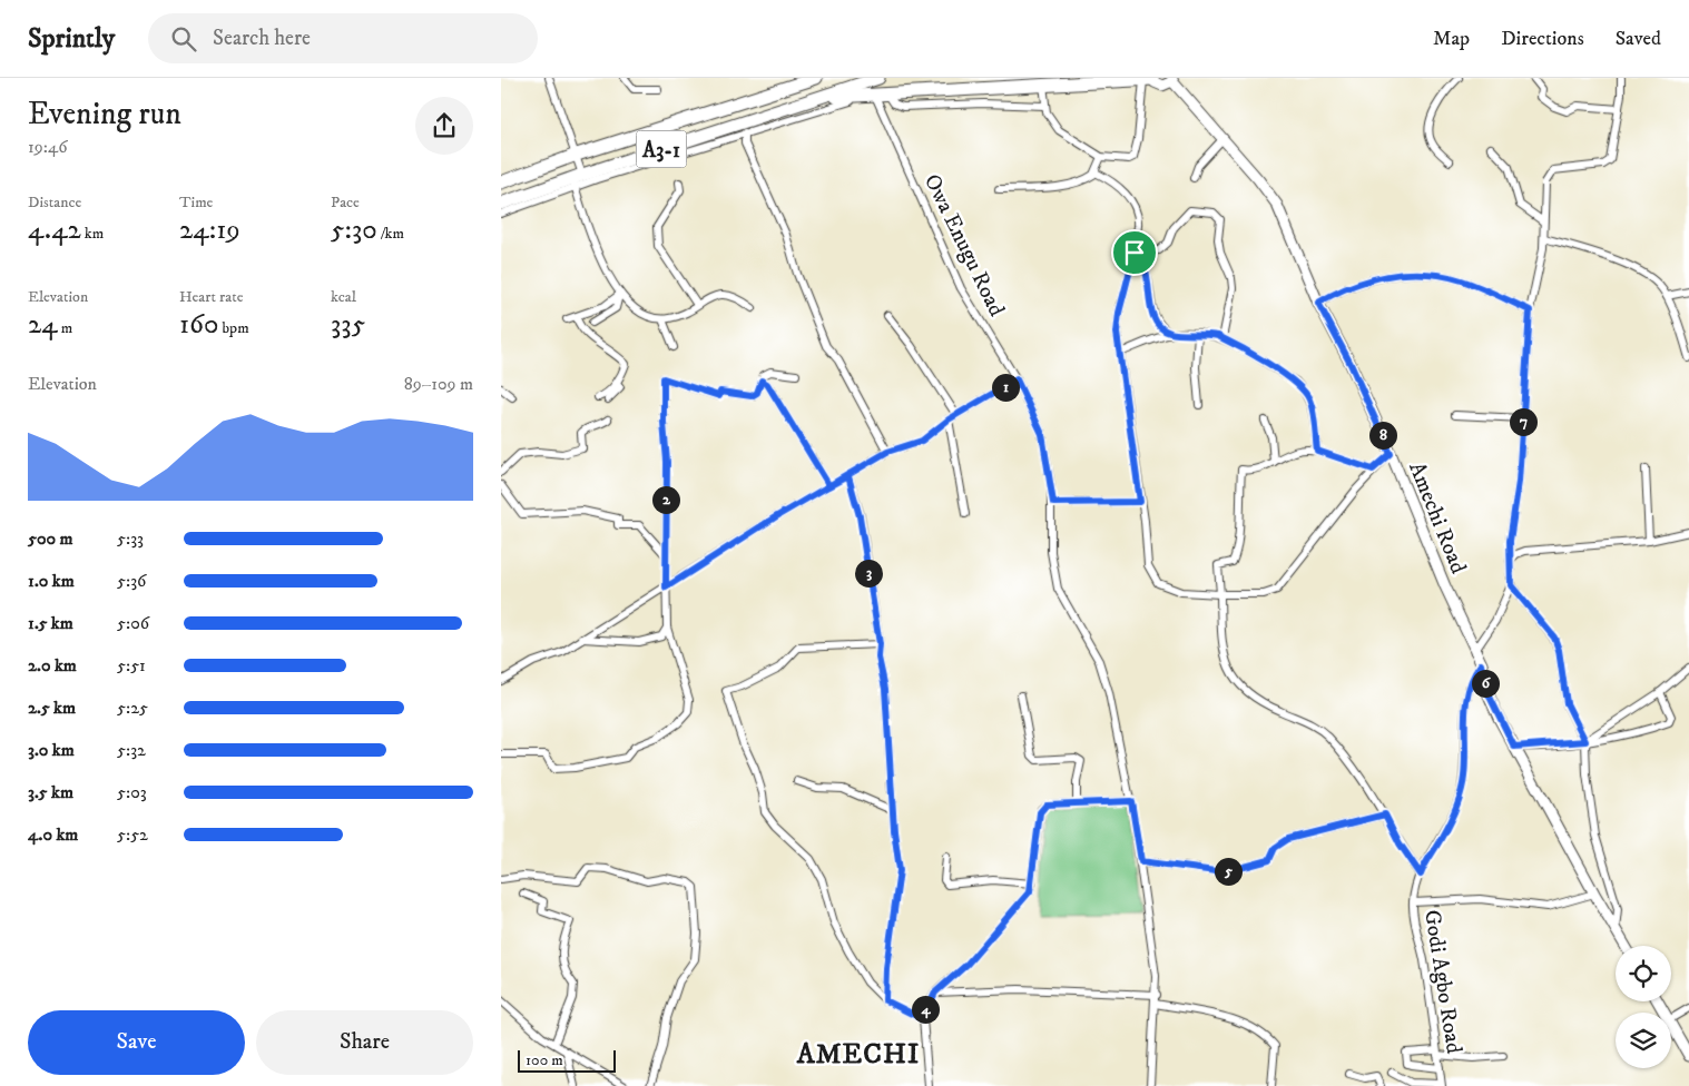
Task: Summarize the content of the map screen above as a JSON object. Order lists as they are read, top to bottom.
{
  "streets": {
    "highway": ["A3-1"],
    "main road": ["Amechi Road"],
    "street": ["Owa Enugu Road", "Godi Agbo Road"]
  },
  "crossings": [
    ["Amechi Road", "Godi Agbo Road"]
  ],
  "districts": ["AMECHI"],
  "scale_bar": "100 m",
  "page": {
    "header": "Sprintly",
    "search": "Search here",
    "nav": ["Map", "Directions", "Saved"],
    "heading": ["Evening run", "19:46"],
    "stats": [
      ["Distance", "4.42 km"],
      ["Time", "24:19"],
      ["Pace", "5:30 /km"],
      ["Elevation", "24 m"],
      ["Heart rate", "160 bpm"],
      ["kcal", "335"]
    ],
    "chart": ["Elevation", "89–109 m"],
    "pins": [
      "1",
      "7",
      "8",
      "2",
      "3",
      "6",
      "5",
      "4"
    ],
    "list": [
      {
        "name": "500 m",
        "note": "5:33"
      },
      {
        "name": "1.0 km",
        "note": "5:36"
      },
      {
        "name": "1.5 km",
        "note": "5:06"
      },
      {
        "name": "2.0 km",
        "note": "5:51"
      },
      {
        "name": "2.5 km",
        "note": "5:25"
      },
      {
        "name": "3.0 km",
        "note": "5:32"
      },
      {
        "name": "3.5 km",
        "note": "5:03"
      },
      {
        "name": "4.0 km",
        "note": "5:52"
      }
    ],
    "buttons": ["Save", "Share"],
    "scale": "100 m"
  }
}
